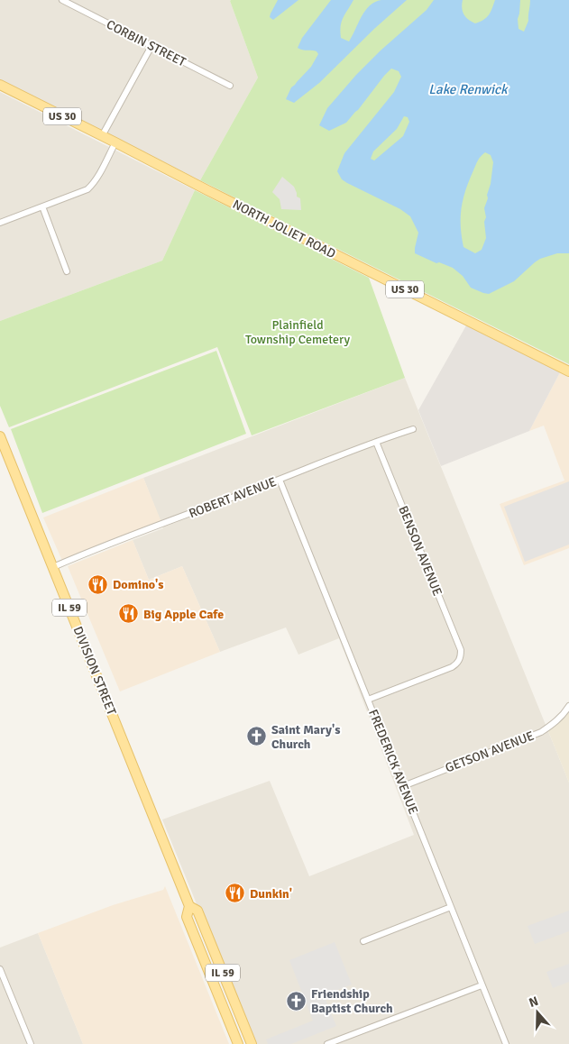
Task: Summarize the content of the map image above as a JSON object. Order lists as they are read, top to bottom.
{
  "streets": {
    "main road": [
      "US 30",
      "NORTH JOLIET ROAD",
      "IL 59",
      "DIVISION STREET"
    ],
    "street": [
      "CORBIN STREET",
      "ROBERT AVENUE",
      "BENSON AVENUE",
      "GETSON AVENUE",
      "FREDERICK AVENUE"
    ]
  },
  "crossings": [
    ["ROBERT AVENUE", "BENSON AVENUE"],
    ["ROBERT AVENUE", "DIVISION STREET"],
    ["ROBERT AVENUE", "FREDERICK AVENUE"],
    ["BENSON AVENUE", "FREDERICK AVENUE"],
    ["GETSON AVENUE", "FREDERICK AVENUE"]
  ],
  "water": ["Lake Renwick"],
  "parks": ["Plainfield Township Cemetery"],
  "places": {
    "restaurant": ["Domino's", "Big Apple Cafe", "Dunkin'"],
    "church": ["Saint Mary's Church", "Friendship Baptist Church"]
  },
  "north": "top"
}
